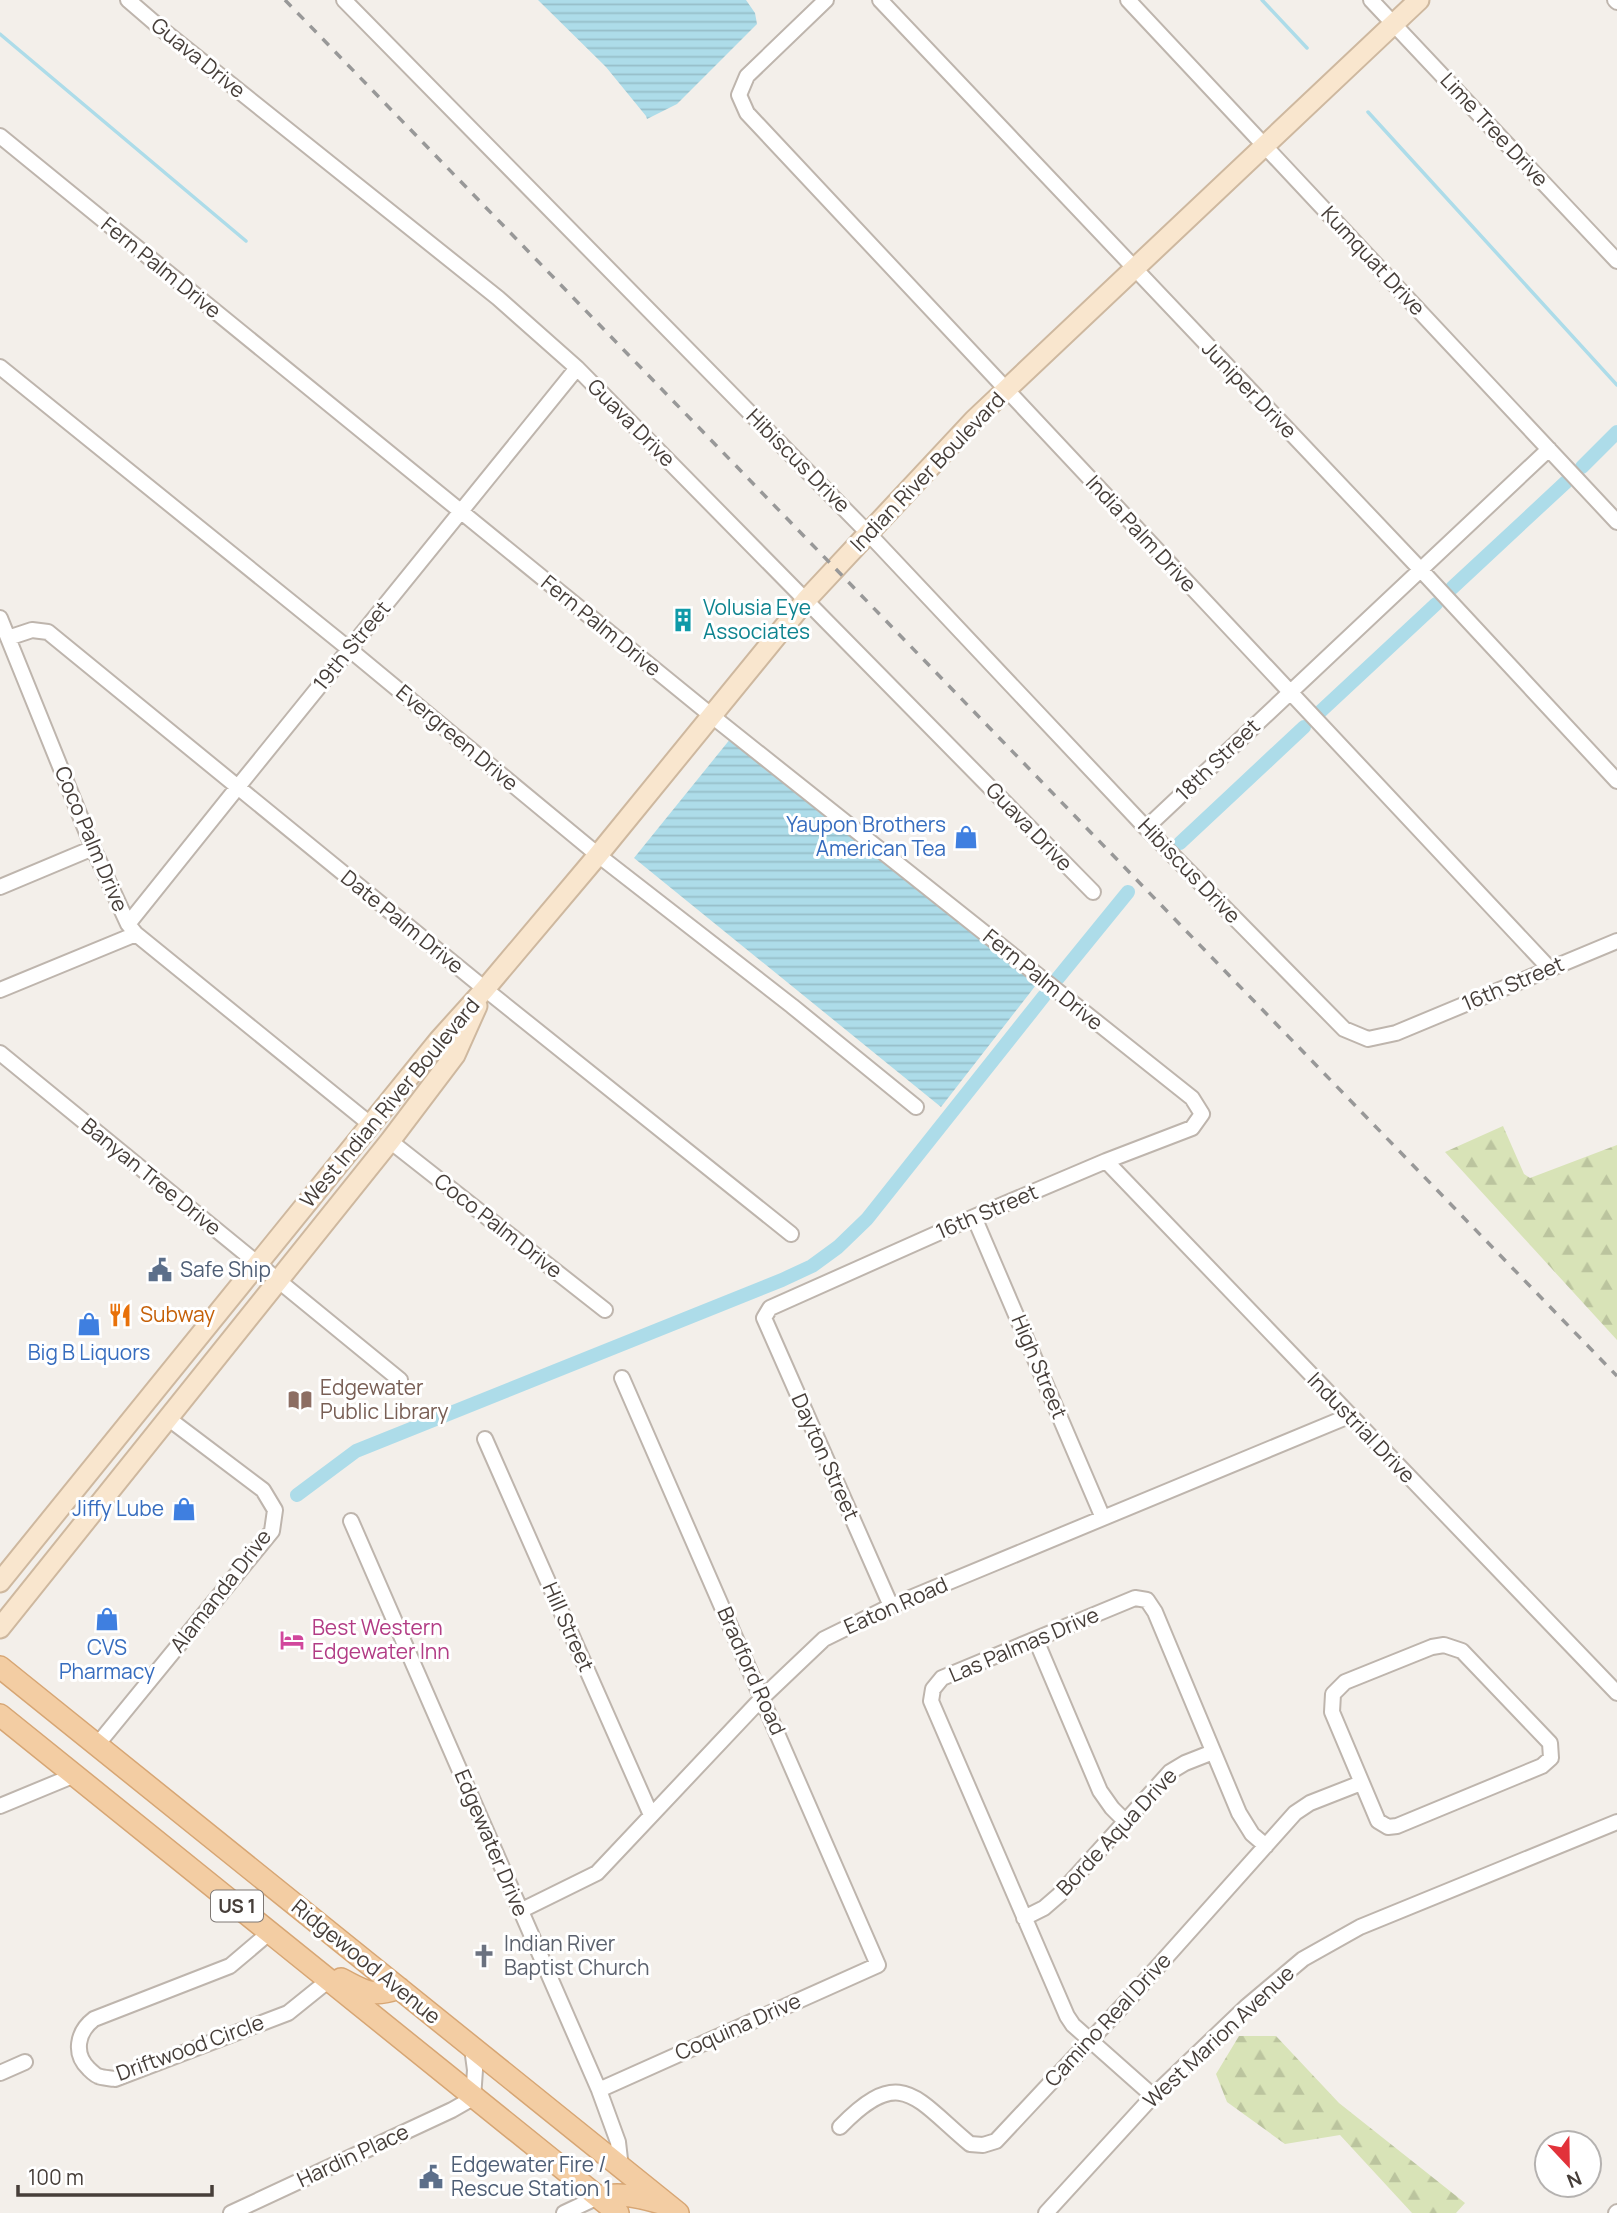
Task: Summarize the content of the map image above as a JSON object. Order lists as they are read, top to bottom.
{
  "streets": {
    "main road": [
      "Indian River Boulevard",
      "West Indian River Boulevard",
      "US 1",
      "Ridgewood Avenue"
    ],
    "street": [
      "Guava Drive",
      "Lime Tree Drive",
      "Kumquat Drive",
      "Fern Palm Drive",
      "Juniper Drive",
      "Hibiscus Drive",
      "India Palm Drive",
      "19th Street",
      "Evergreen Drive",
      "18th Street",
      "Coco Palm Drive",
      "Date Palm Drive",
      "16th Street",
      "Banyan Tree Drive",
      "High Street",
      "Industrial Drive",
      "Dayton Street",
      "Alamanda Drive",
      "Eaton Road",
      "Hill Street",
      "Las Palmas Drive",
      "Bradford Road",
      "Borde Aqua Drive",
      "Edgewater Drive",
      "Camino Real Drive",
      "Coquina Drive",
      "West Marion Avenue",
      "Driftwood Circle",
      "Hardin Place"
    ]
  },
  "crossings": [
    ["Guava Drive", "Indian River Boulevard"],
    ["Guava Drive", "19th Street"],
    ["Lime Tree Drive", "Indian River Boulevard"],
    ["Kumquat Drive", "Indian River Boulevard"],
    ["Kumquat Drive", "18th Street"],
    ["Fern Palm Drive", "Indian River Boulevard"],
    ["Fern Palm Drive", "19th Street"],
    ["Fern Palm Drive", "16th Street"],
    ["Juniper Drive", "Indian River Boulevard"],
    ["Juniper Drive", "18th Street"],
    ["Hibiscus Drive", "Indian River Boulevard"],
    ["Hibiscus Drive", "18th Street"],
    ["Hibiscus Drive", "16th Street"],
    ["Indian River Boulevard", "India Palm Drive"],
    ["Indian River Boulevard", "Evergreen Drive"],
    ["Indian River Boulevard", "Date Palm Drive"],
    ["Indian River Boulevard", "West Indian River Boulevard"],
    ["India Palm Drive", "18th Street"],
    ["India Palm Drive", "16th Street"],
    ["19th Street", "Evergreen Drive"],
    ["19th Street", "Coco Palm Drive"],
    ["19th Street", "Date Palm Drive"],
    ["Coco Palm Drive", "Date Palm Drive"],
    ["Coco Palm Drive", "West Indian River Boulevard"],
    ["Date Palm Drive", "West Indian River Boulevard"],
    ["16th Street", "High Street"],
    ["16th Street", "Industrial Drive"],
    ["16th Street", "Dayton Street"],
    ["West Indian River Boulevard", "Banyan Tree Drive"],
    ["West Indian River Boulevard", "Alamanda Drive"],
    ["High Street", "Eaton Road"],
    ["Industrial Drive", "Eaton Road"],
    ["Dayton Street", "Eaton Road"],
    ["Alamanda Drive", "Ridgewood Avenue"],
    ["Eaton Road", "Hill Street"],
    ["Eaton Road", "Bradford Road"],
    ["Eaton Road", "Edgewater Drive"],
    ["Las Palmas Drive", "Borde Aqua Drive"],
    ["Las Palmas Drive", "Camino Real Drive"],
    ["Las Palmas Drive", "West Marion Avenue"],
    ["Bradford Road", "Coquina Drive"],
    ["Edgewater Drive", "Ridgewood Avenue"],
    ["Edgewater Drive", "Coquina Drive"],
    ["Ridgewood Avenue", "Driftwood Circle"],
    ["Ridgewood Avenue", "Hardin Place"]
  ],
  "places": {
    "building": ["Volusia Eye Associates"],
    "shop": [
      "Yaupon Brothers American Tea",
      "Big B Liquors",
      "Jiffy Lube",
      "CVS Pharmacy"
    ],
    "public building": ["Safe Ship", "Edgewater Fire / Rescue Station 1"],
    "restaurant": ["Subway"],
    "library": ["Edgewater Public Library"],
    "hotel": ["Best Western Edgewater Inn"],
    "church": ["Indian River Baptist Church"]
  },
  "scale_bar": "100 m",
  "north": "bottom"
}
